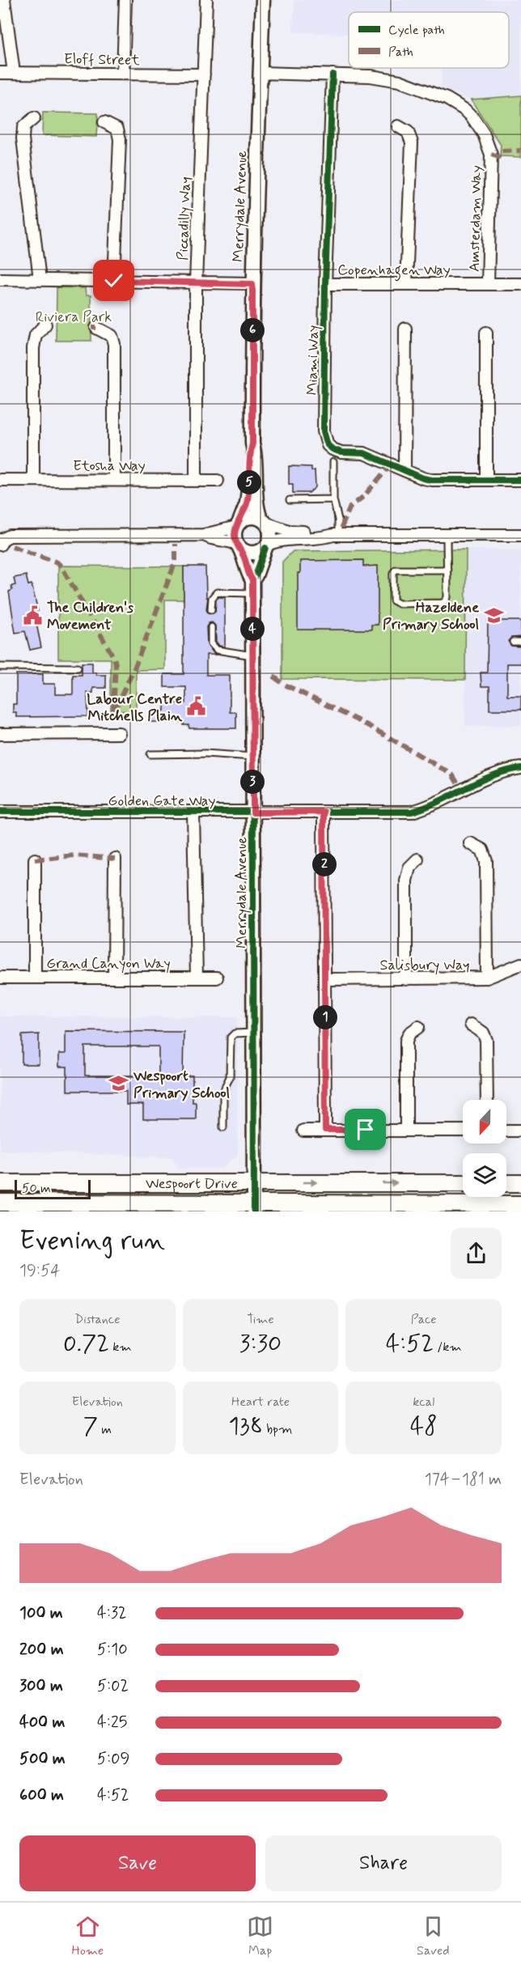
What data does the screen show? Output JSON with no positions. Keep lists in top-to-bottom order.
{
  "streets": {
    "main road": ["Wespoort Drive"],
    "street": [
      "Eloff Street",
      "Merrydale Avenue",
      "Piccadilly Way",
      "Amsterdam Way",
      "Copenhagen Way",
      "Miami Way",
      "Etosha Way",
      "Golden Gate Way",
      "Grand Canyon Way",
      "Salisbury Way"
    ]
  },
  "crossings": [
    ["Eloff Street", "Piccadilly Way"],
    ["Merrydale Avenue", "Amsterdam Way"],
    ["Merrydale Avenue", "Golden Gate Way"],
    ["Merrydale Avenue", "Wespoort Drive"],
    ["Piccadilly Way", "Etosha Way"],
    ["Amsterdam Way", "Copenhagen Way"],
    ["Amsterdam Way", "Miami Way"],
    ["Copenhagen Way", "Miami Way"]
  ],
  "parks": ["Riviera Park"],
  "places": {
    "public building": ["The Children's Movement", "Labour Centre Mitchells Plain"],
    "school or university": ["Hazeldene Primary School", "Wespoort Primary School"]
  },
  "legend": ["Cycle path", "Path"],
  "scale_bar": "50 m",
  "north": "bottom",
  "page": {
    "pins": [
      "6",
      "5",
      "4",
      "3",
      "2",
      "1"
    ],
    "scale": "50 m",
    "heading": ["Evening run", "19:54"],
    "stats": [
      ["Distance", "0.72 km"],
      ["Time", "3:30"],
      ["Pace", "4:52 /km"],
      ["Elevation", "7 m"],
      ["Heart rate", "138 bpm"],
      ["kcal", "48"]
    ],
    "chart": ["Elevation", "174–181 m"],
    "list": [
      {
        "name": "100 m",
        "note": "4:32"
      },
      {
        "name": "200 m",
        "note": "5:10"
      },
      {
        "name": "300 m",
        "note": "5:02"
      },
      {
        "name": "400 m",
        "note": "4:25"
      },
      {
        "name": "500 m",
        "note": "5:09"
      },
      {
        "name": "600 m",
        "note": "4:52"
      }
    ],
    "buttons": ["Save", "Share"],
    "tabs": ["Home", "Map", "Saved"]
  }
}
